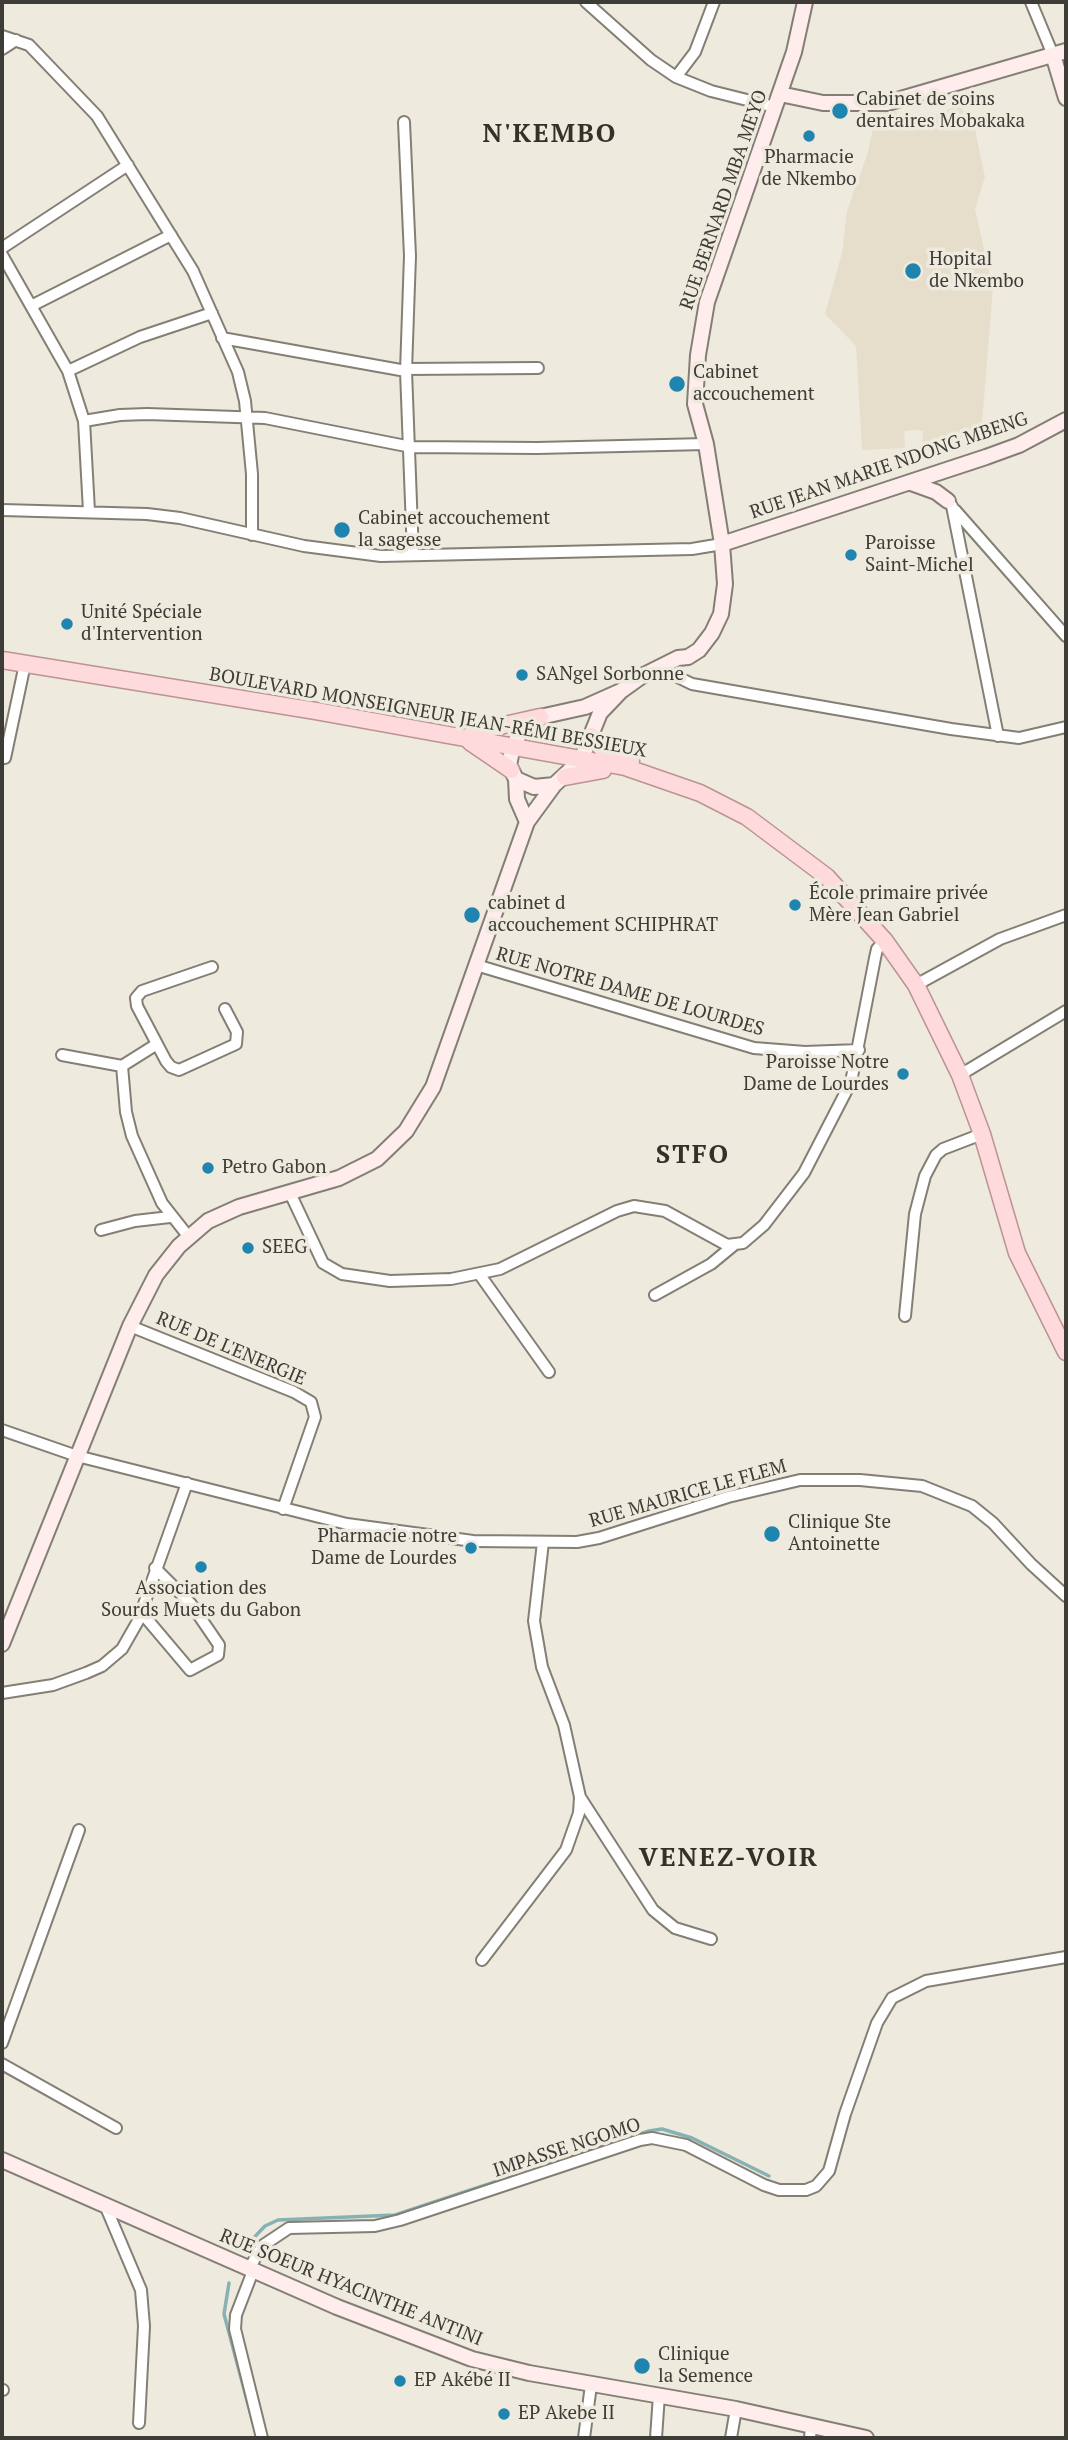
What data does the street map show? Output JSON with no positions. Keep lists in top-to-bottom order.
{
  "streets": {
    "main road": [
      "RUE BERNARD MBA MEYO",
      "RUE JEAN MARIE NDONG MBENG",
      "BOULEVARD MONSEIGNEUR JEAN-RÉMI BESSIEUX",
      "RUE SOEUR HYACINTHE ANTINI"
    ],
    "street": [
      "RUE NOTRE DAME DE LOURDES",
      "RUE DE L'ENERGIE",
      "RUE MAURICE LE FLEM",
      "IMPASSE NGOMO"
    ]
  },
  "crossings": [
    ["RUE BERNARD MBA MEYO", "RUE JEAN MARIE NDONG MBENG"],
    ["RUE DE L'ENERGIE", "RUE MAURICE LE FLEM"],
    ["IMPASSE NGOMO", "RUE SOEUR HYACINTHE ANTINI"]
  ],
  "districts": ["N'KEMBO", "STFO", "VENEZ-VOIR"],
  "places": [
    "Cabinet de soins dentaires Mobakaka",
    "Pharmacie de Nkembo",
    "Hopital de Nkembo",
    "Cabinet accouchement",
    "Cabinet accouchement la sagesse",
    "Paroisse Saint-Michel",
    "Unité Spéciale d'Intervention",
    "SANgel Sorbonne",
    "École primaire privée Mère Jean Gabriel",
    "cabinet d accouchement SCHIPHRAT",
    "Paroisse Notre Dame de Lourdes",
    "Petro Gabon",
    "SEEG",
    "Clinique Ste Antoinette",
    "Pharmacie notre Dame de Lourdes",
    "Association des Sourds Muets du Gabon",
    "Clinique la Semence",
    "EP Akébé II",
    "EP Akebe II"
  ]
}
